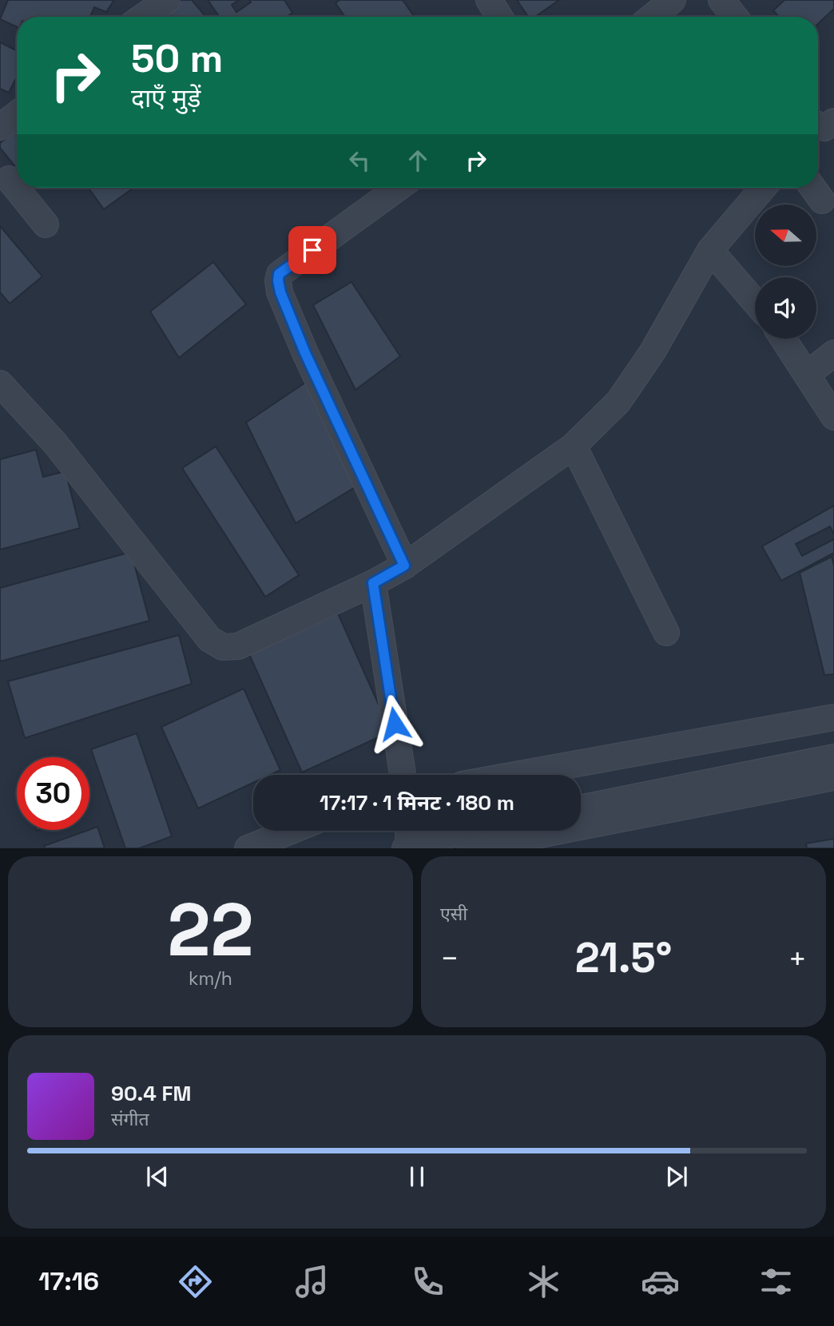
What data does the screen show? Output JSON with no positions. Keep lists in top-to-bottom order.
{
  "north": "left",
  "page": {
    "turn": ["50 m", "दाएँ मुड़ें"],
    "limit": "30",
    "trip": "17:17 · 1 मिनट · 180 m",
    "tile": [
      ["22", "km/h"],
      "एसी"
    ],
    "heat": ["−", "21.5°", "+"],
    "song": ["90.4 FM", "संगीत"],
    "tabs": "17:16"
  }
}
